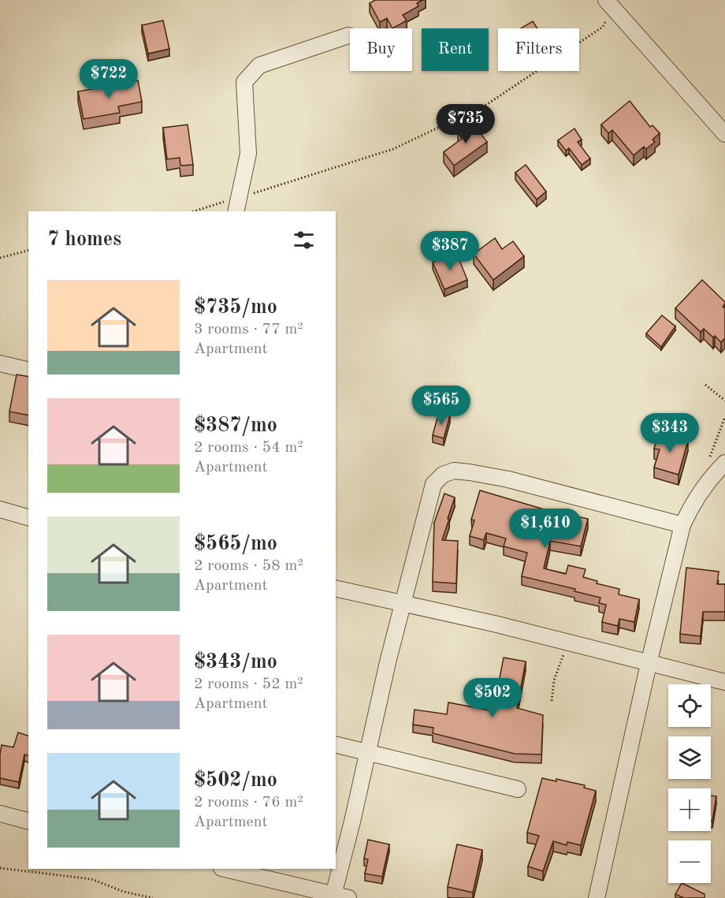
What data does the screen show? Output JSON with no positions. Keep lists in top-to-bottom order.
{
  "page": {
    "chip": ["Buy", "Rent", "Filters"],
    "price": [
      "$722",
      "$735",
      "$387",
      "$565",
      "$343",
      "$1,610",
      "$502"
    ],
    "heading": "7 homes",
    "list": [
      {
        "name": "$735/mo",
        "note": "3 rooms · 77 m² · Apartment"
      },
      {
        "name": "$387/mo",
        "note": "2 rooms · 54 m² · Apartment"
      },
      {
        "name": "$565/mo",
        "note": "2 rooms · 58 m² · Apartment"
      },
      {
        "name": "$343/mo",
        "note": "2 rooms · 52 m² · Apartment"
      },
      {
        "name": "$502/mo",
        "note": "2 rooms · 76 m² · Apartment"
      }
    ],
    "map_buttons": ["+", "−"]
  }
}
